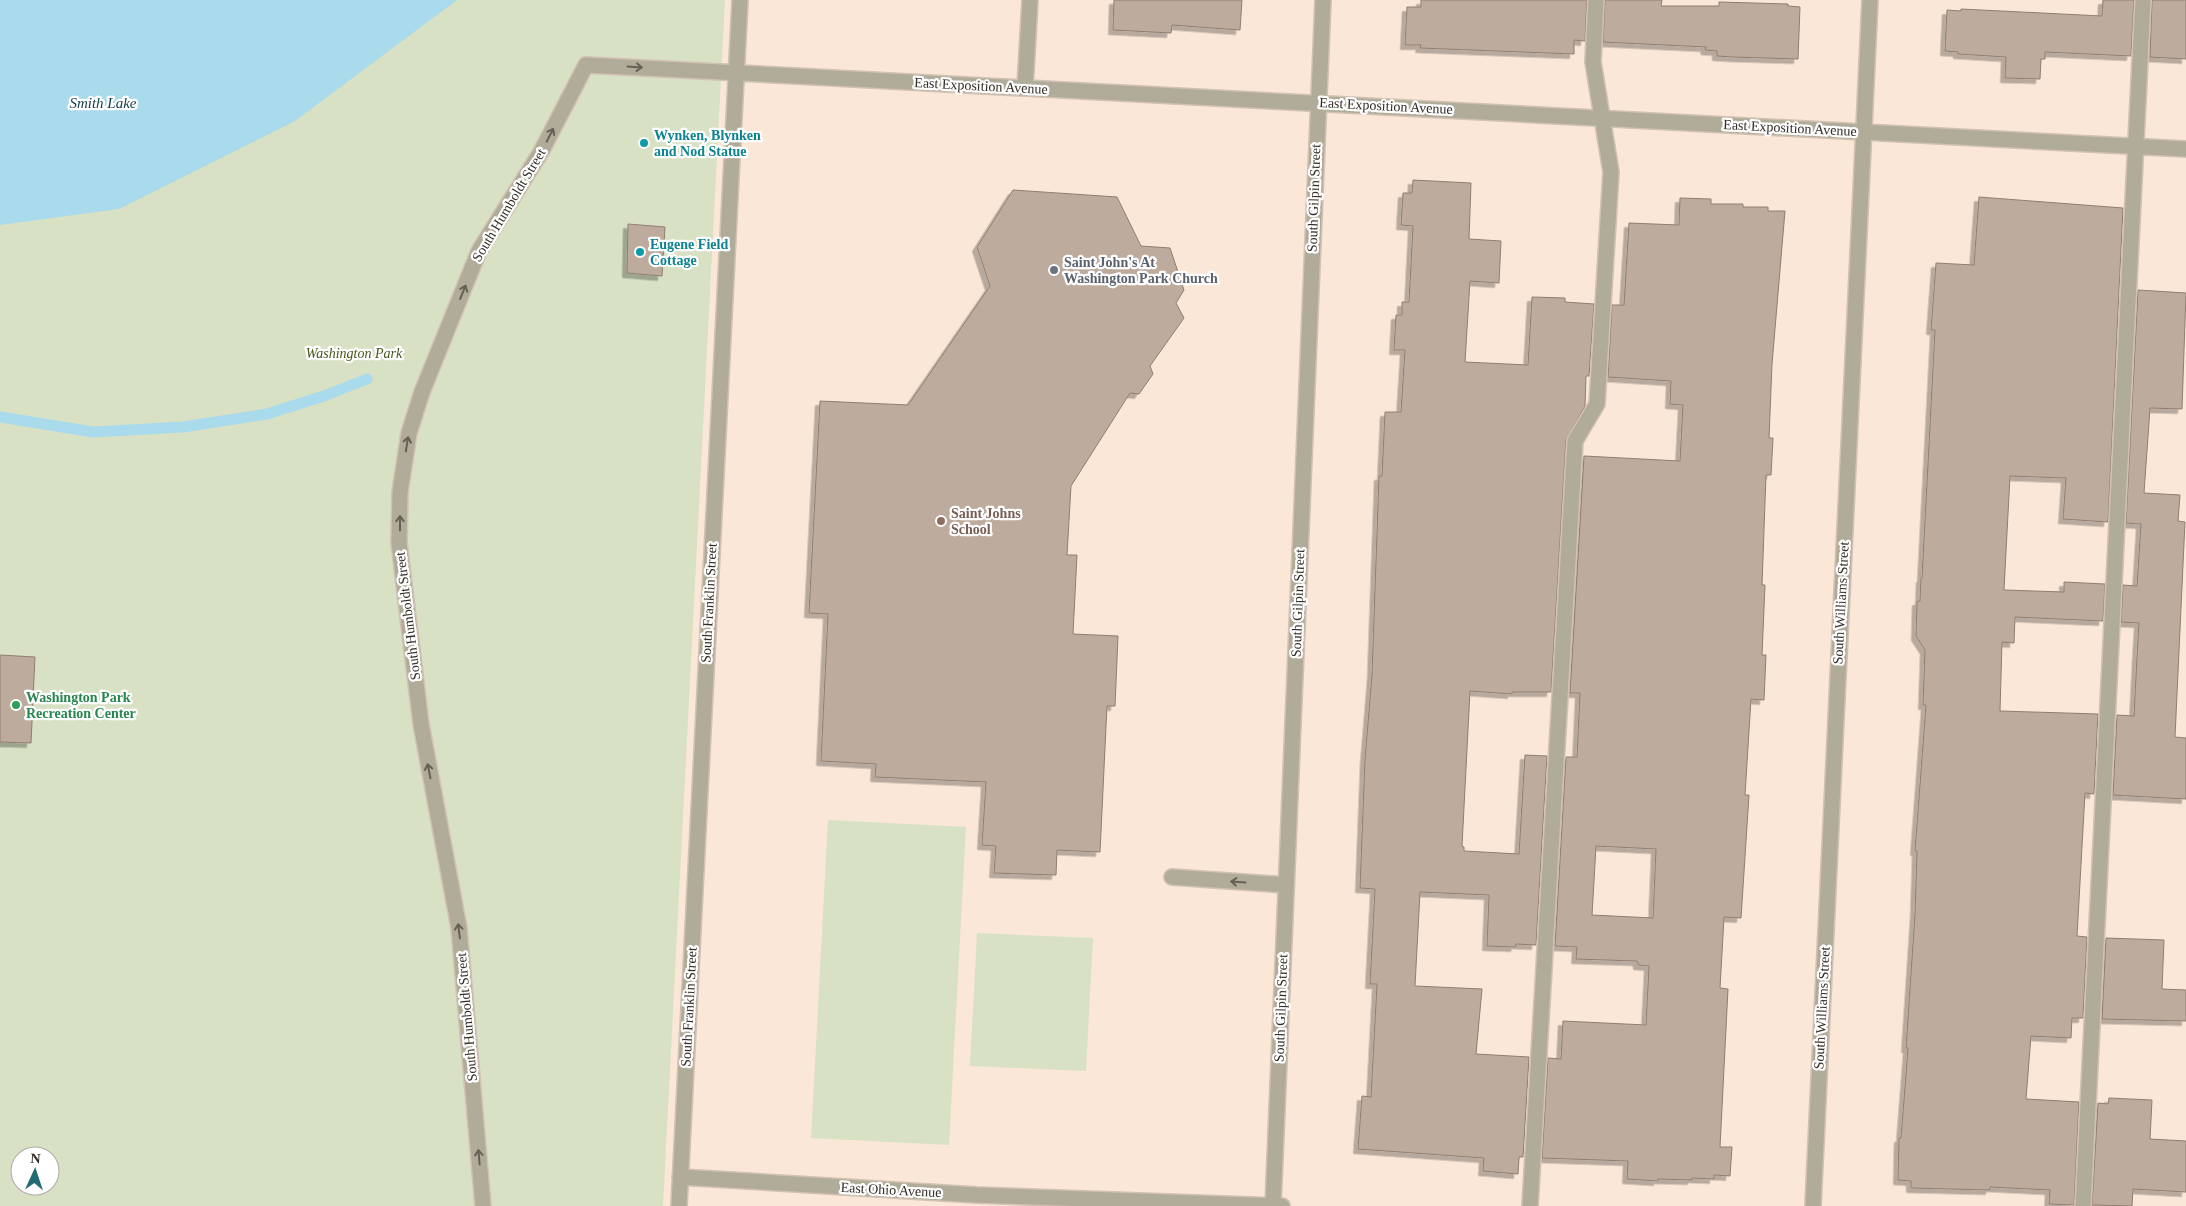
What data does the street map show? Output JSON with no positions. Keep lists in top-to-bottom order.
{
  "streets": {
    "street": [
      "East Exposition Avenue",
      "South Gilpin Street",
      "South Humboldt Street",
      "South Franklin Street",
      "South Williams Street",
      "East Ohio Avenue"
    ]
  },
  "crossings": [
    ["East Exposition Avenue", "South Gilpin Street"],
    ["East Exposition Avenue", "South Humboldt Street"],
    ["East Exposition Avenue", "South Franklin Street"],
    ["East Exposition Avenue", "South Williams Street"],
    ["South Gilpin Street", "East Ohio Avenue"],
    ["South Franklin Street", "East Ohio Avenue"]
  ],
  "one_way": ["South Humboldt Street"],
  "water": ["Smith Lake"],
  "parks": ["Washington Park"],
  "places": [
    "Wynken, Blynken and Nod Statue",
    "Eugene Field Cottage",
    "Saint John's At Washington Park Church",
    "Saint Johns School",
    "Washington Park Recreation Center"
  ],
  "north": "top"
}
